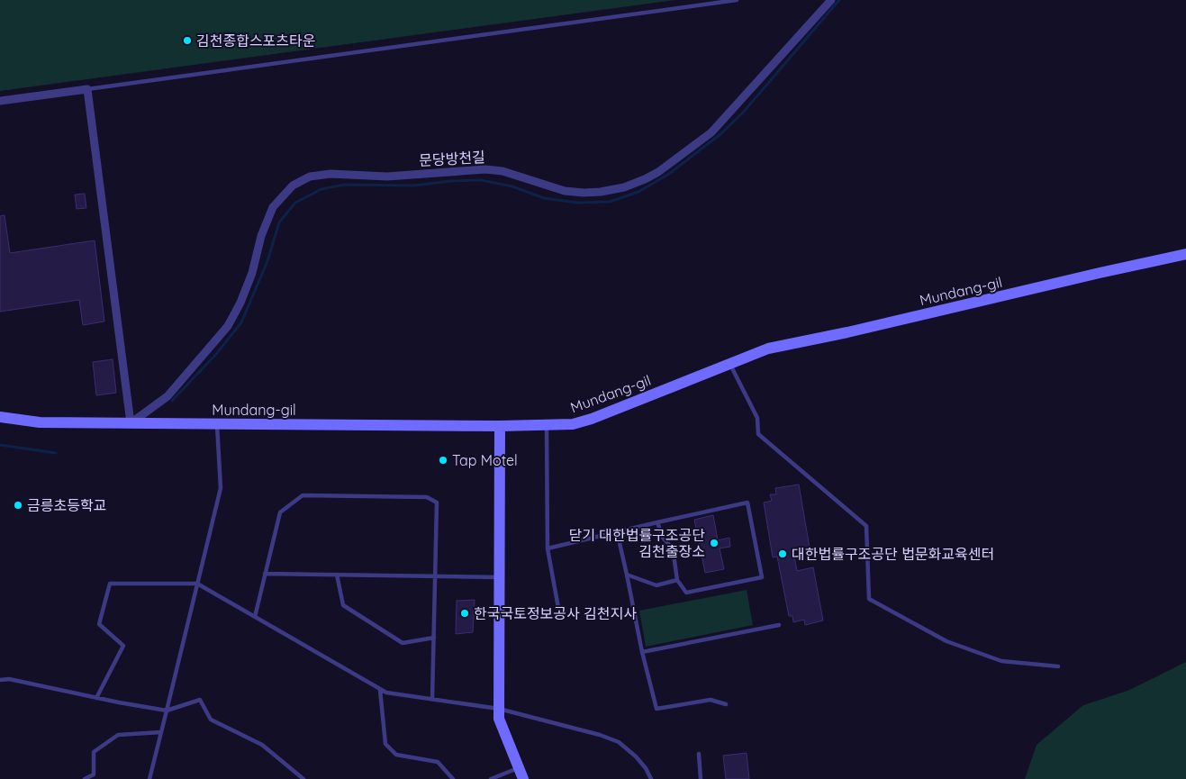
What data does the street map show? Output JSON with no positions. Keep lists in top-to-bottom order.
{
  "streets": {
    "street": ["문당방천길", "Mundang-gil"]
  },
  "crossings": [
    ["문당방천길", "Mundang-gil"]
  ],
  "places": [
    "김천종합스포츠타운",
    "Tap Motel",
    "금릉초등학교",
    "닫기 대한법률구조공단 김천출장소",
    "대한법률구조공단 법문화교육센터",
    "한국국토정보공사 김천지사"
  ]
}
